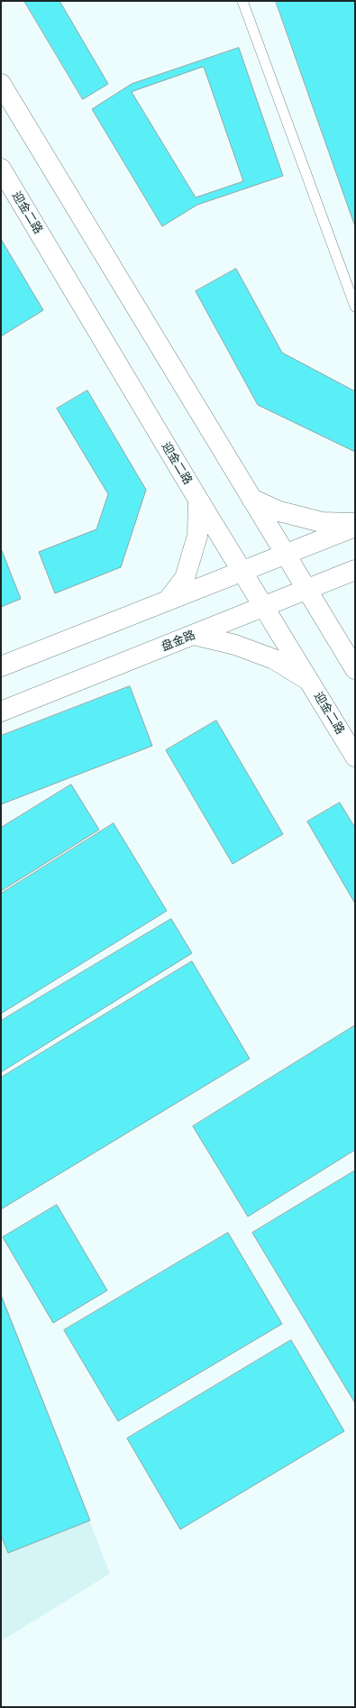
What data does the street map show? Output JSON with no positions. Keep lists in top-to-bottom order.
{
  "streets": {
    "street": ["迎金二路", "盘金路"]
  },
  "crossings": [
    ["迎金二路", "盘金路"]
  ]
}
